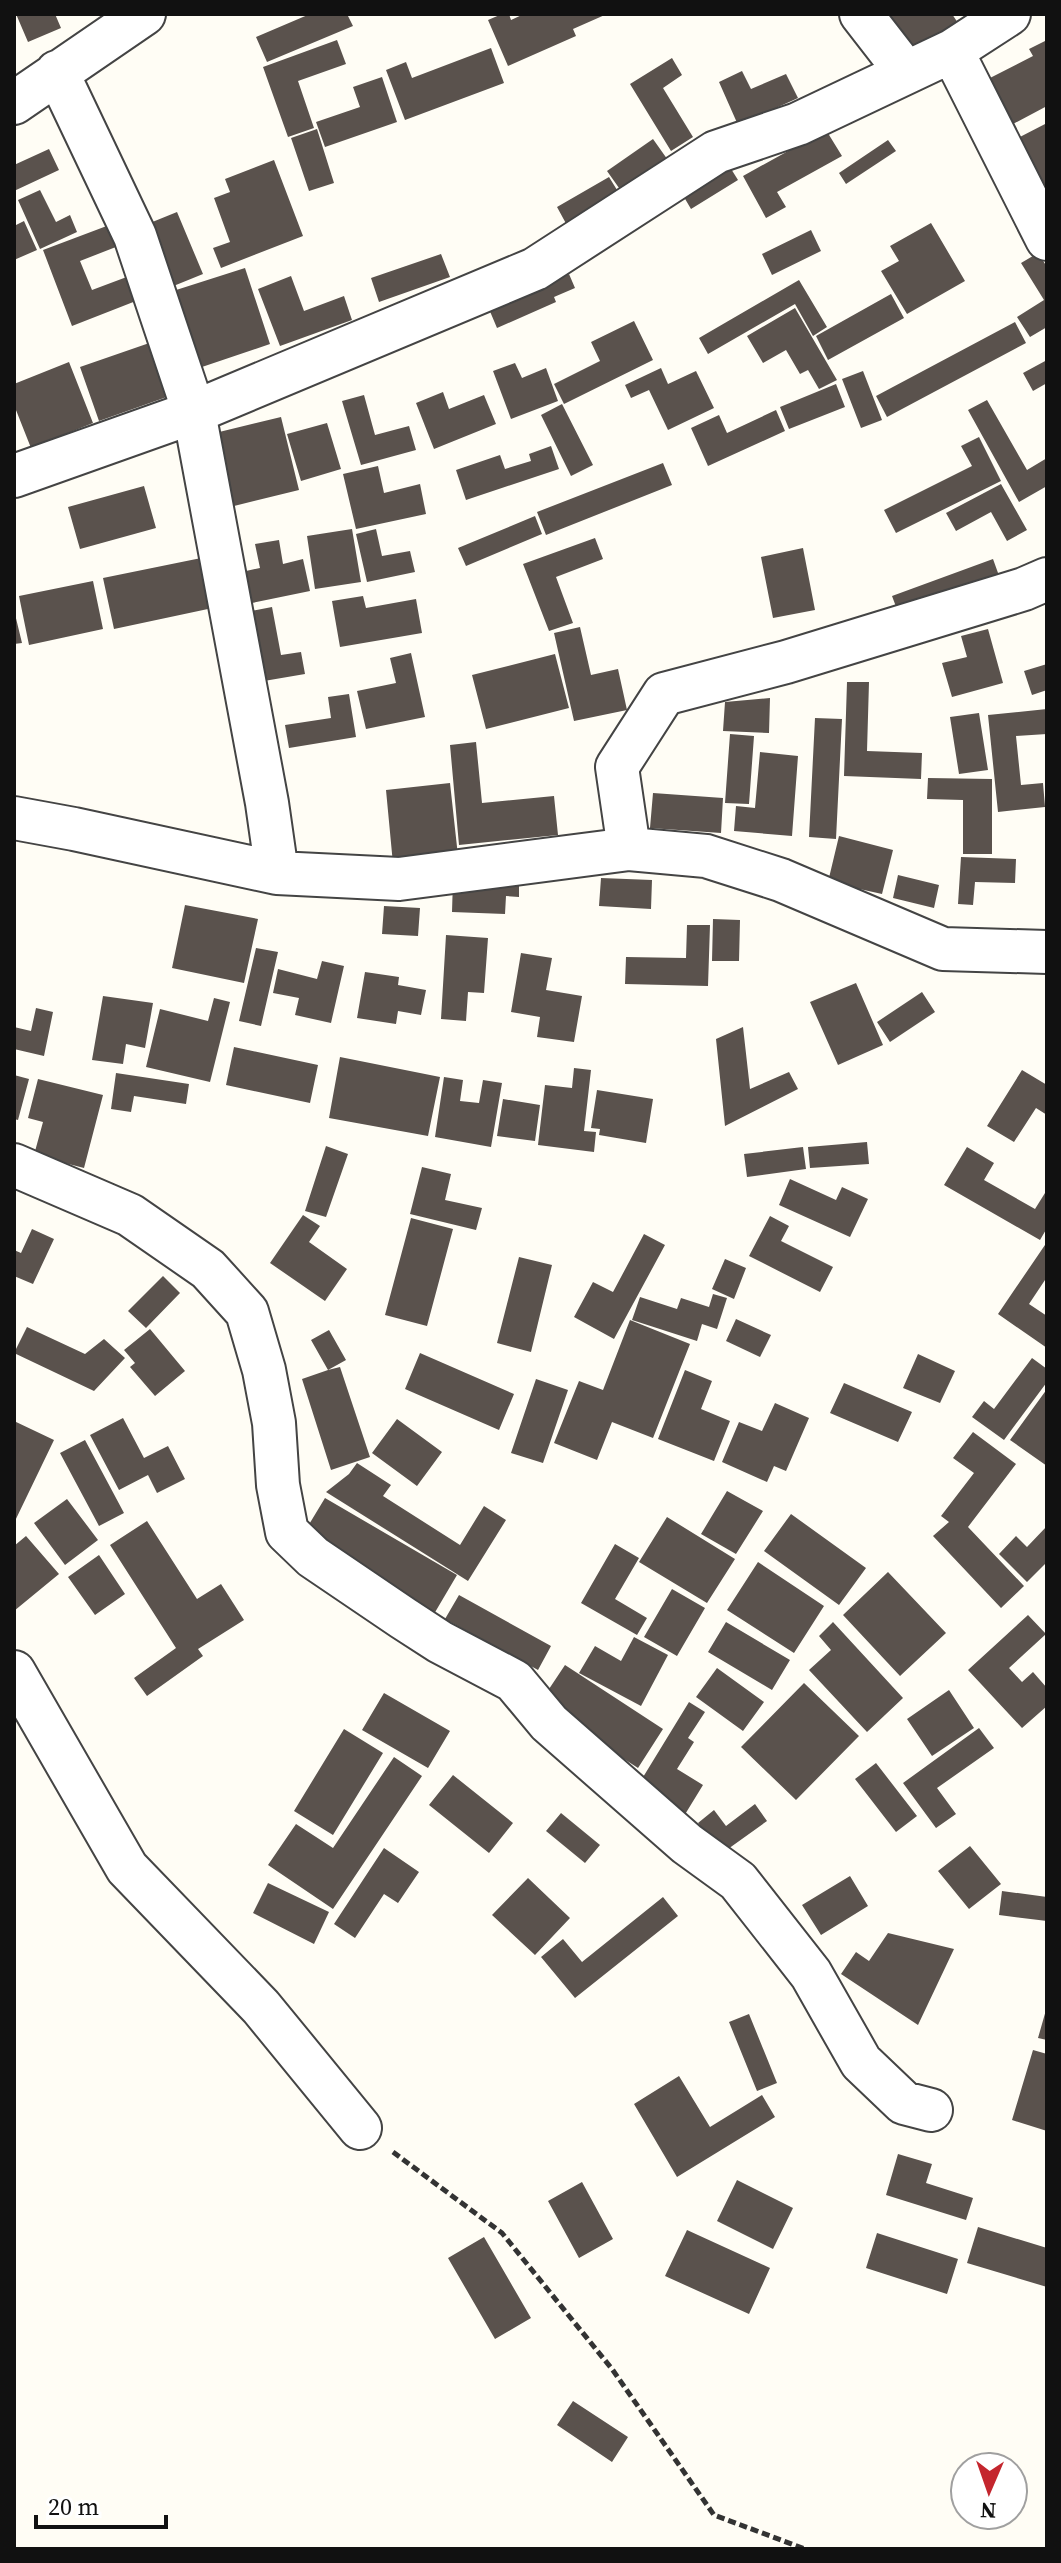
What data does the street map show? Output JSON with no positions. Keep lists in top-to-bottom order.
{
  "scale_bar": "20 m",
  "north": "bottom"
}
